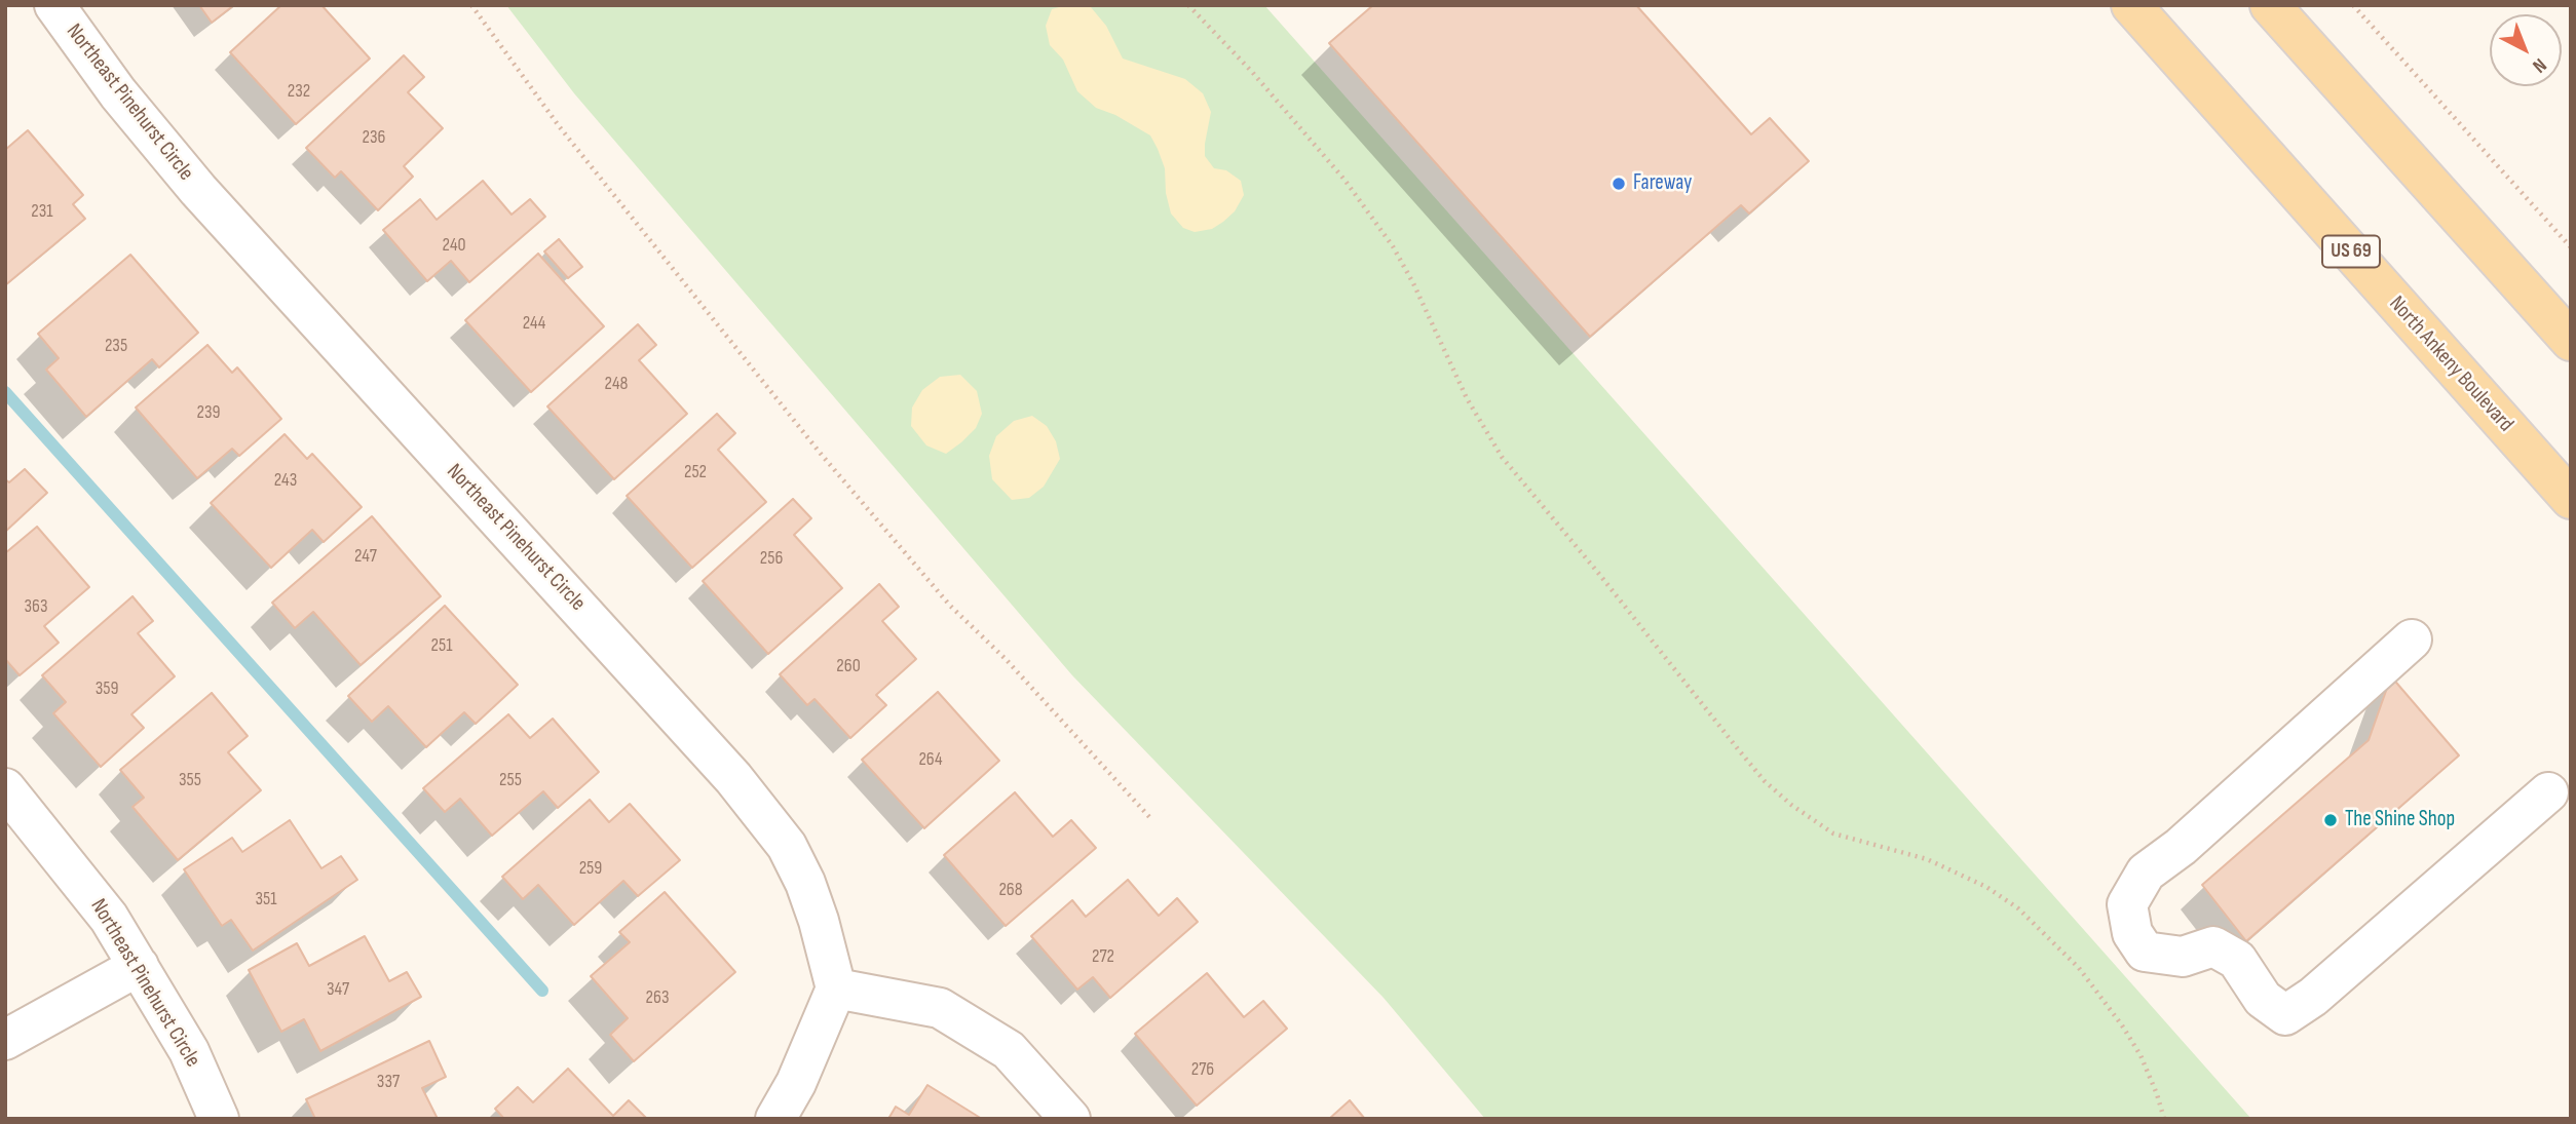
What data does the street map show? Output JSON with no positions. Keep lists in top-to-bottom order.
{
  "streets": {
    "main road": ["US 69", "North Ankeny Boulevard"],
    "street": ["Northeast Pinehurst Circle"]
  },
  "places": ["Fareway", "The Shine Shop"],
  "house_numbers": [
    "232",
    "236",
    "231",
    "240",
    "244",
    "235",
    "248",
    "239",
    "252",
    "243",
    "247",
    "256",
    "363",
    "251",
    "260",
    "359",
    "264",
    "355",
    "255",
    "259",
    "268",
    "351",
    "272",
    "347",
    "263",
    "276",
    "337"
  ],
  "north": "bottom right"
}
